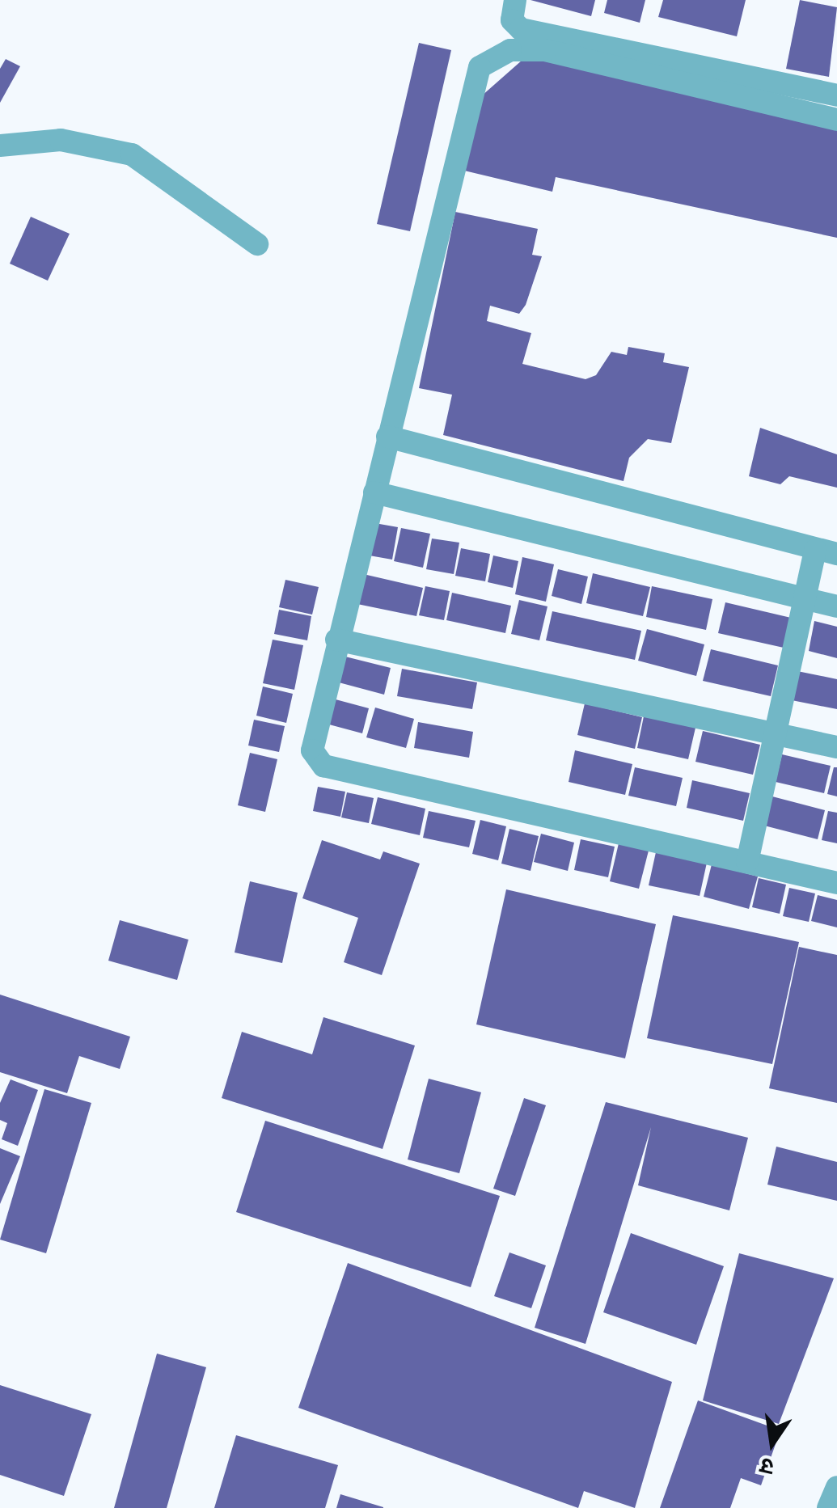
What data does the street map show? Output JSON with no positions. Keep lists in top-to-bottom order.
{
  "north": "bottom"
}
